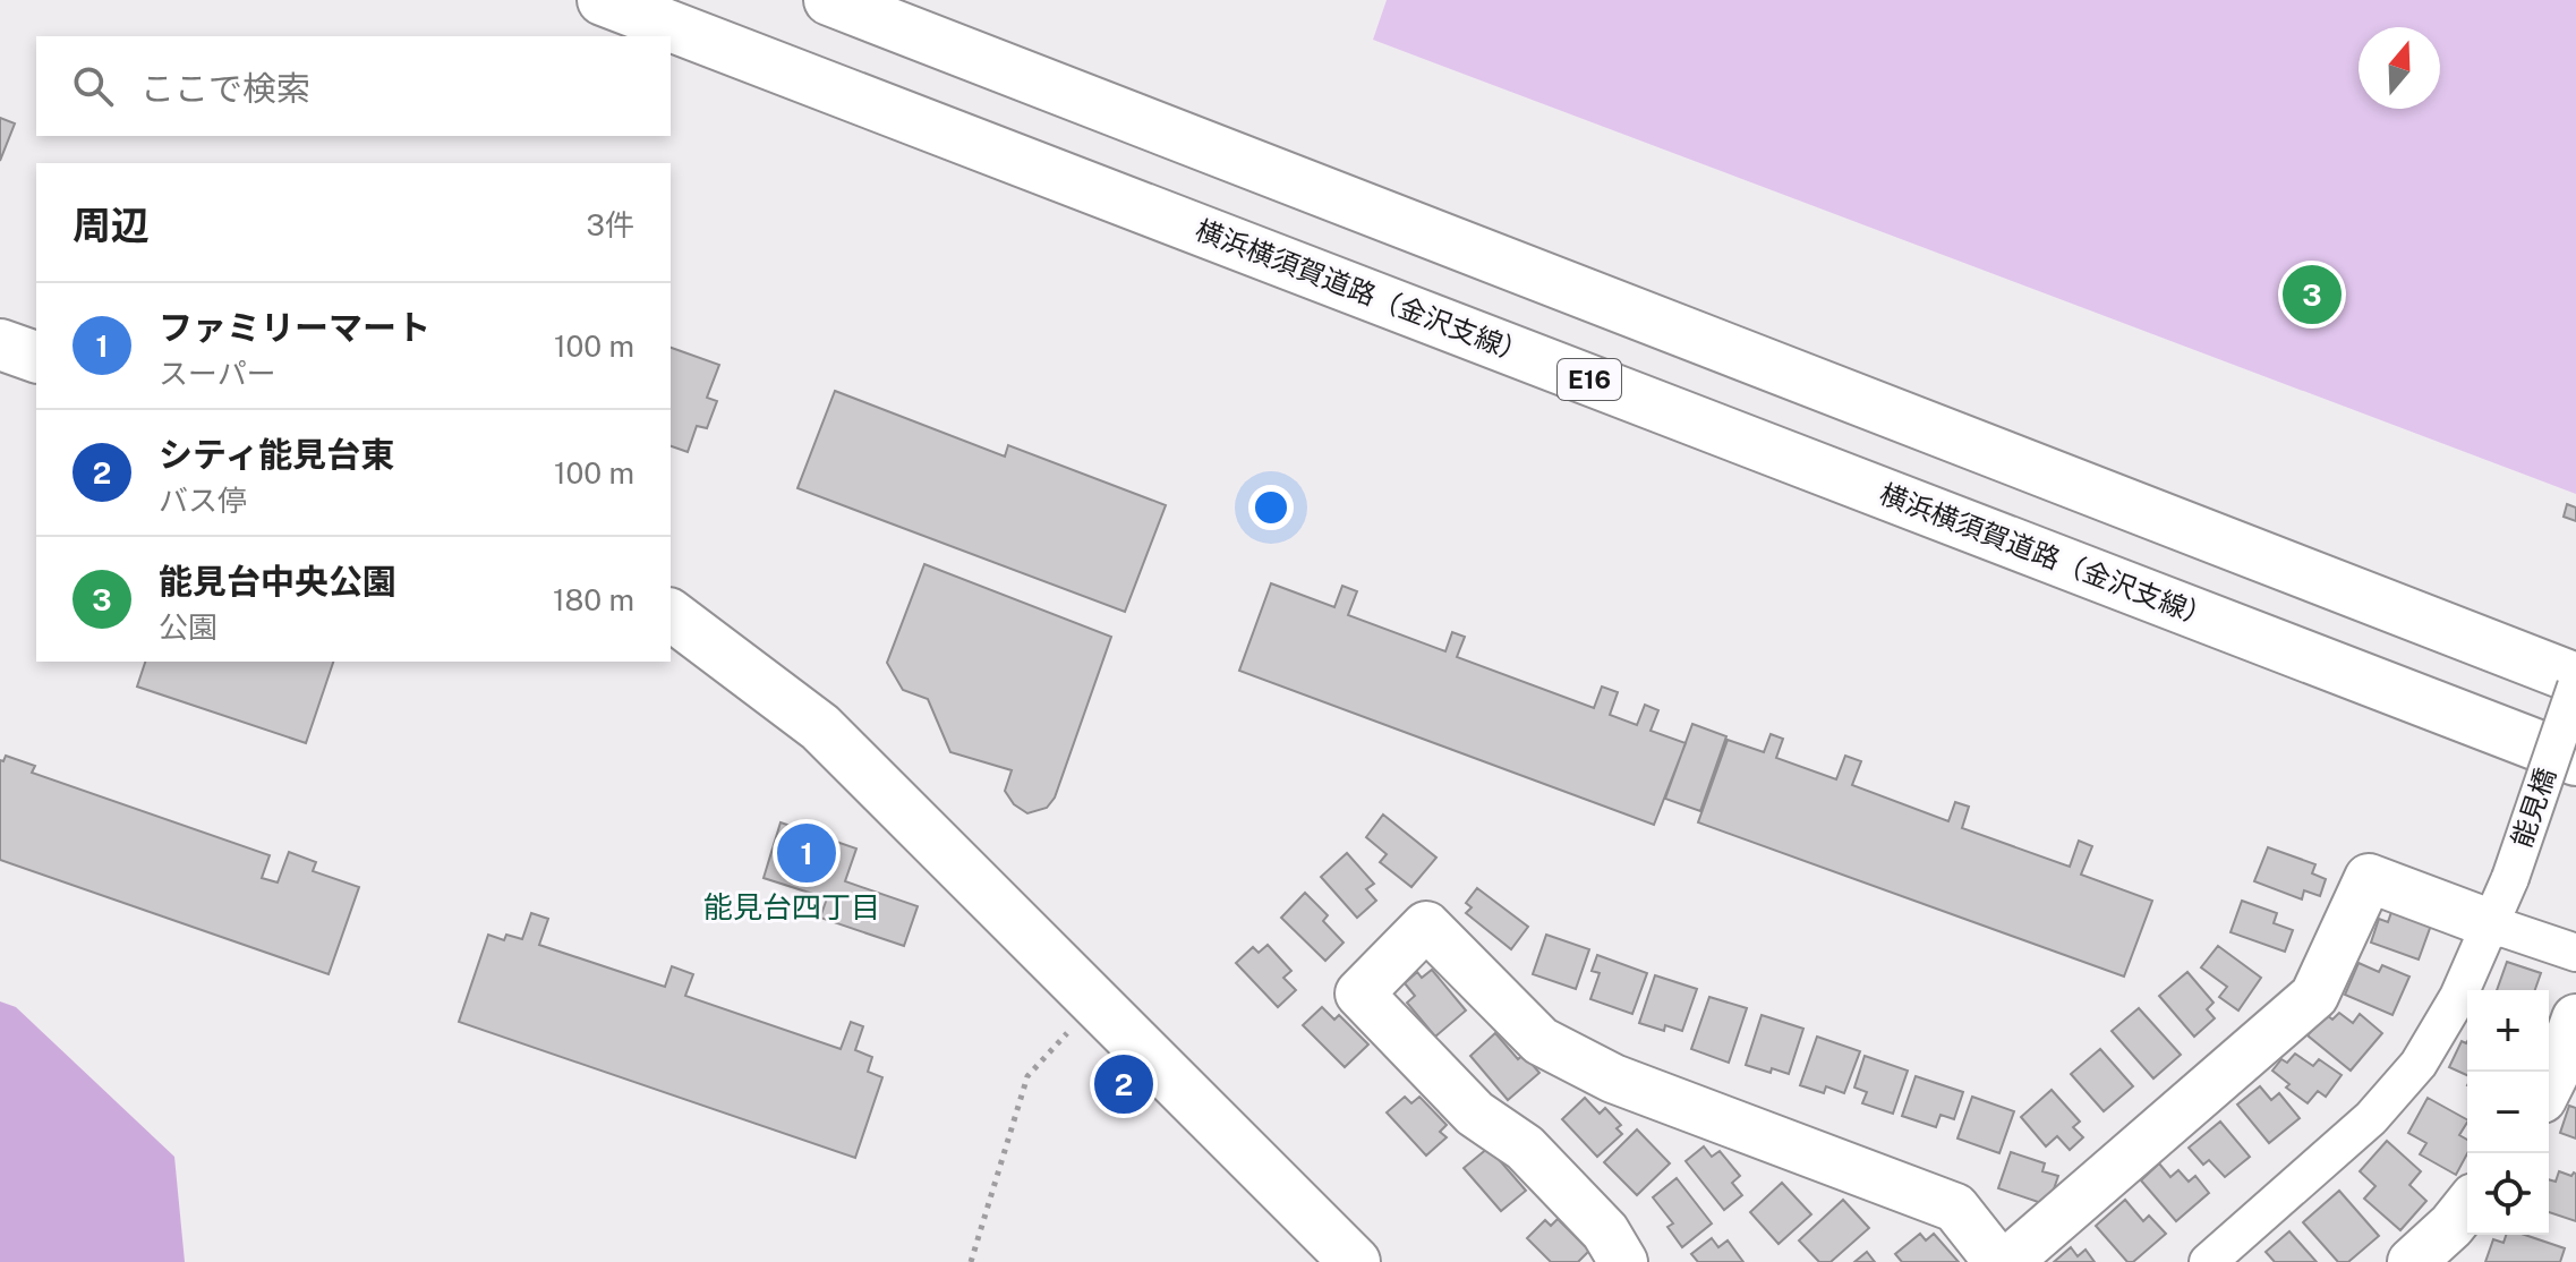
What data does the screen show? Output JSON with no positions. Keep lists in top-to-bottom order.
{
  "streets": {
    "main road": ["横浜横須賀道路（金沢支線）", "E16"],
    "street": ["能見橋"]
  },
  "districts": ["能見台四丁目"],
  "north": "top",
  "page": {
    "search": "ここで検索",
    "heading": ["周辺", "3件"],
    "pins": ["3", "1", "2"],
    "list": [
      {
        "mark": "1",
        "name": "ファミリーマート",
        "note": "スーパー",
        "value": "100 m"
      },
      {
        "mark": "2",
        "name": "シティ能見台東",
        "note": "バス停",
        "value": "100 m"
      },
      {
        "mark": "3",
        "name": "能見台中央公園",
        "note": "公園",
        "value": "180 m"
      }
    ],
    "map_buttons": ["+", "−"]
  }
}
